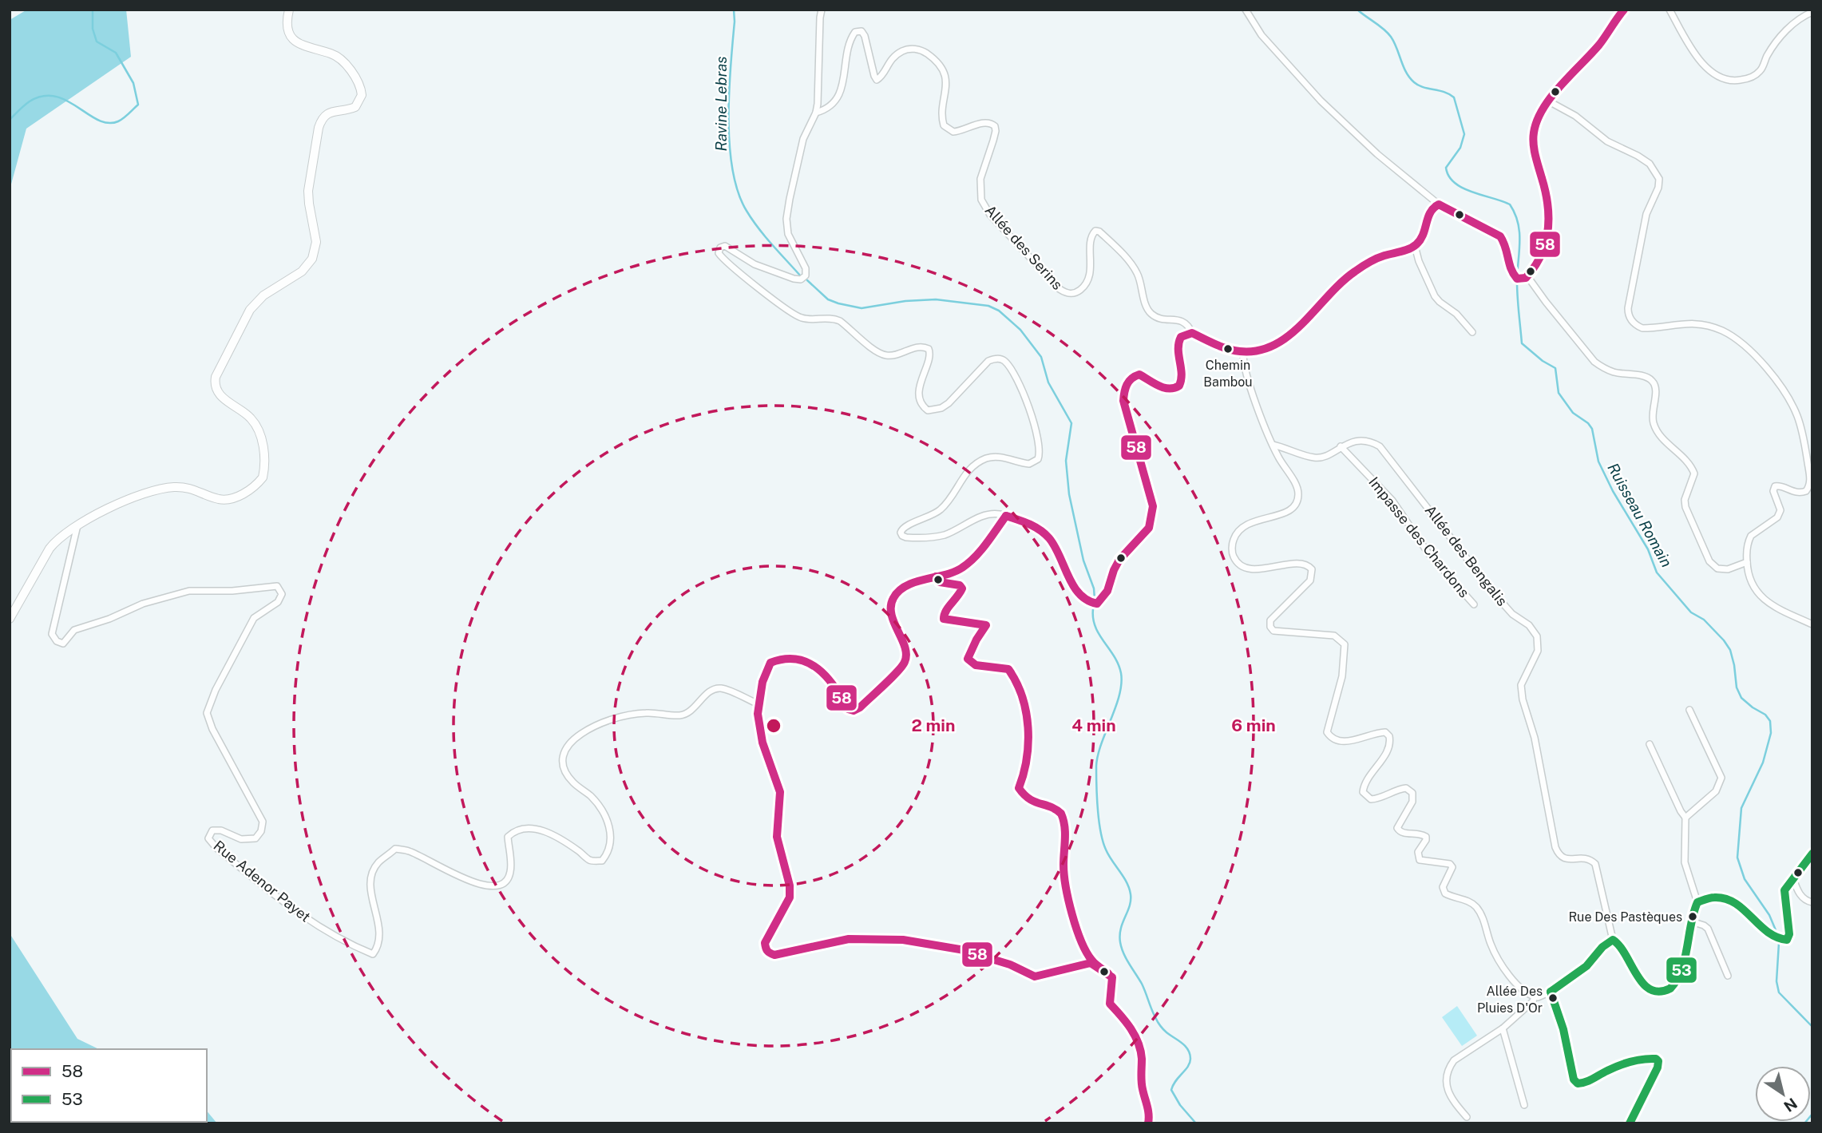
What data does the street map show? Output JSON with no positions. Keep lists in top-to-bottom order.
{
  "streets": {
    "street": [
      "Allée des Serins",
      "Impasse des Chardons",
      "Allée des Bengalis",
      "Rue Adenor Payet"
    ]
  },
  "crossings": [
    ["Impasse des Chardons", "Allée des Bengalis"]
  ],
  "water": ["Ravine Lebras", "Ruisseau Romain"],
  "places": ["Chemin Bambou", "Rue Des Pastèques", "Allée Des Pluies D'Or"],
  "lines": ["transit line 58", "transit line 53"],
  "legend": ["58", "53"],
  "north": "bottom right",
  "rings": ["2 min", "4 min", "6 min"]
}
